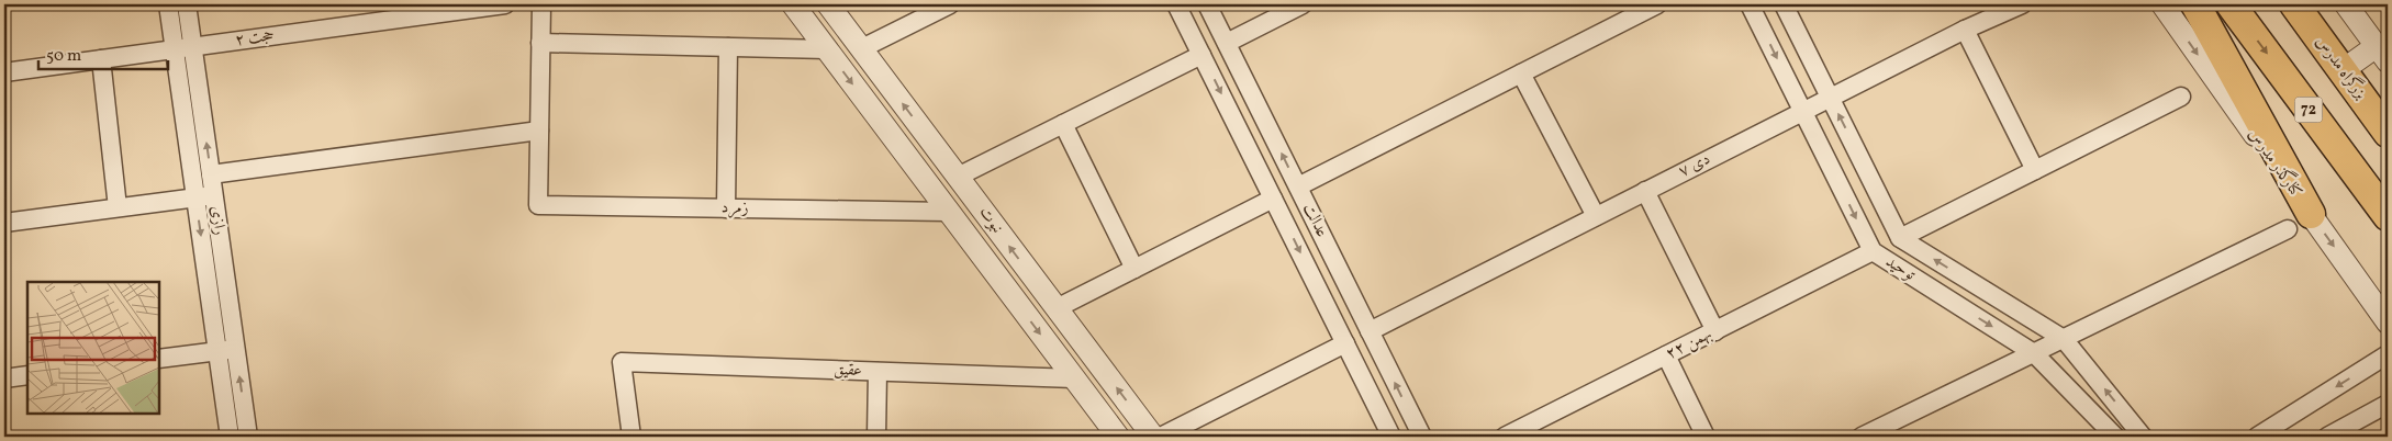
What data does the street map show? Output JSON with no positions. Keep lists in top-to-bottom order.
{
  "streets": {
    "highway": ["بزرگراه مدرس", "72"],
    "street": [
      "حجت ۲",
      "کنارگذر مدرس",
      "۷ دی",
      "زمرد",
      "رازی",
      "نبوت",
      "عدالت",
      "توحید",
      "۲۲ بهمن",
      "عقیق"
    ]
  },
  "crossings": [
    ["حجت ۲", "رازی"],
    ["۷ دی", "عدالت"],
    ["۷ دی", "توحید"],
    ["زمرد", "نبوت"],
    ["نبوت", "عقیق"],
    ["توحید", "۲۲ بهمن"]
  ],
  "scale_bar": "50 m"
}
